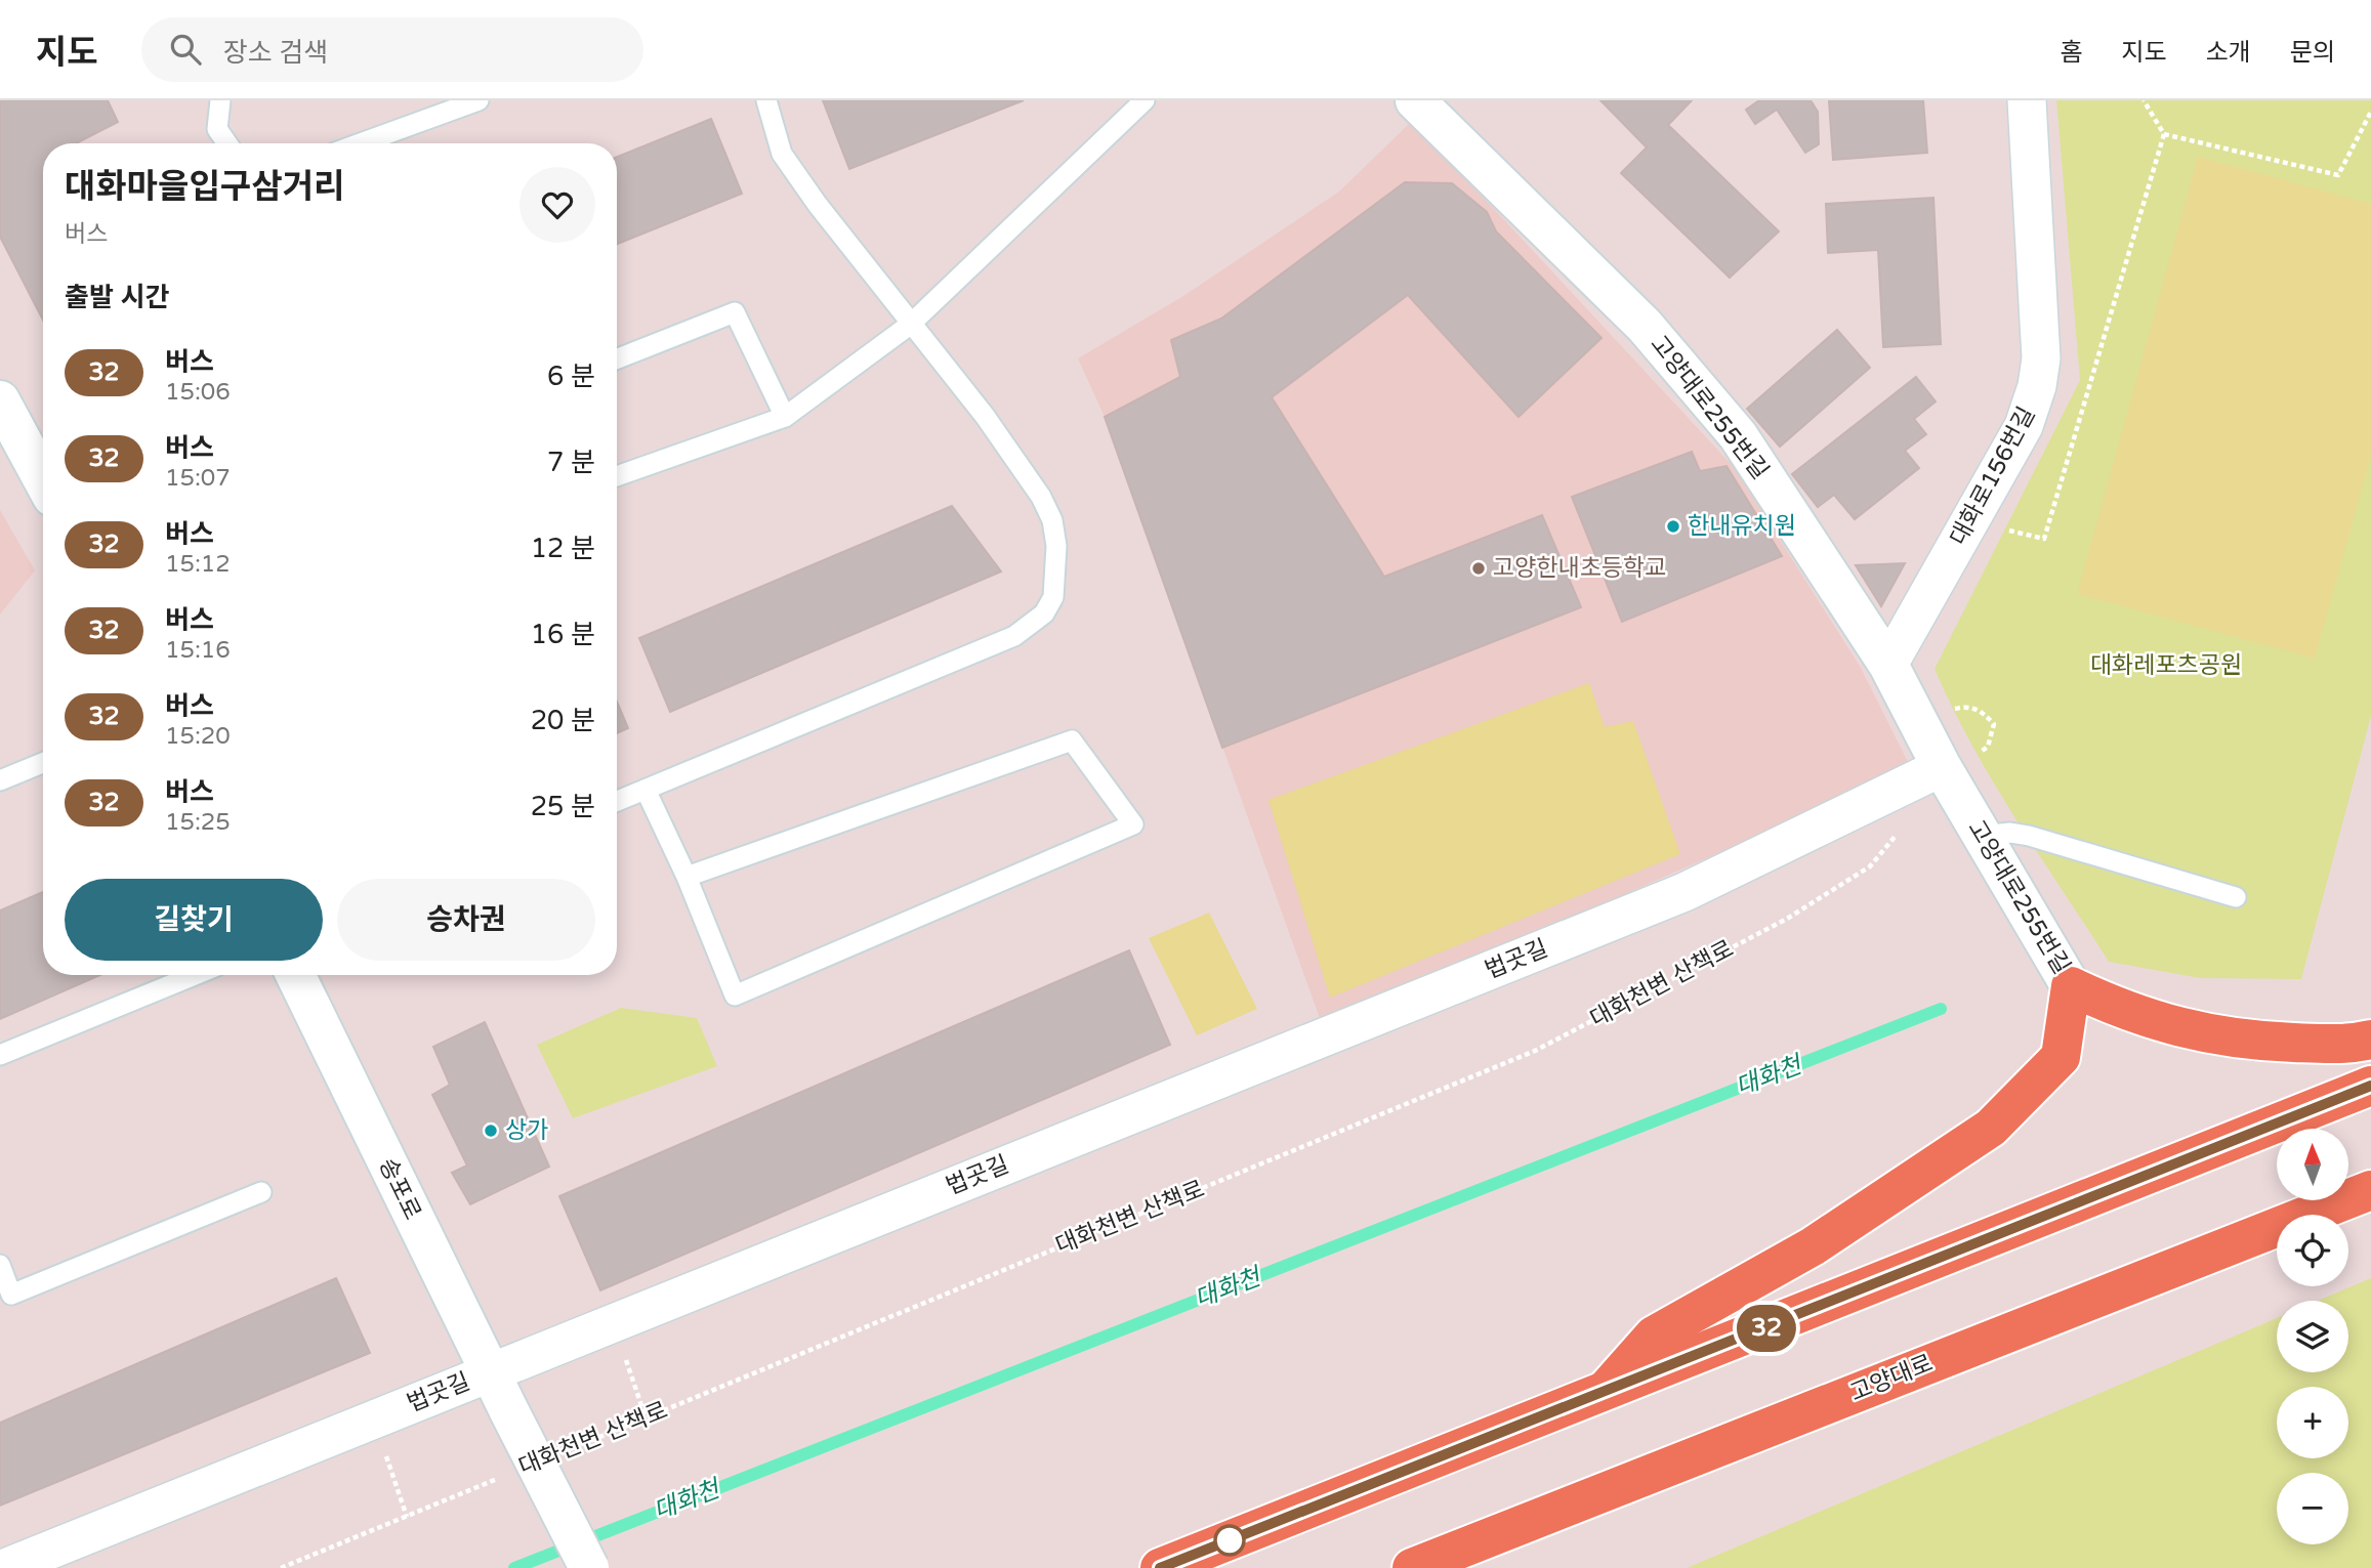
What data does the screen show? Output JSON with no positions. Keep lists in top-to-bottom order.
{
  "streets": {
    "main road": ["고양대로"],
    "street": [
      "고양대로255번길",
      "대화로156번길",
      "법곳길",
      "송포로"
    ],
    "path": ["대화천변 산책로"]
  },
  "crossings": [
    ["고양대로255번길", "대화로156번길"],
    ["고양대로255번길", "법곳길"],
    ["법곳길", "송포로"]
  ],
  "water": ["대화천"],
  "parks": ["대화레포츠공원"],
  "places": ["한내유치원", "고양한내초등학교", "상가"],
  "lines": ["bus line 32"],
  "north": "top",
  "page": {
    "header": "지도",
    "search": "장소 검색",
    "nav": [
      "홈",
      "지도",
      "소개",
      "문의"
    ],
    "on_map": "32",
    "heading": [
      ["대화마을입구삼거리", "버스"],
      "출발 시간"
    ],
    "list": [
      {
        "mark": "32",
        "name": "버스",
        "note": "15:06",
        "value": "6 분"
      },
      {
        "mark": "32",
        "name": "버스",
        "note": "15:07",
        "value": "7 분"
      },
      {
        "mark": "32",
        "name": "버스",
        "note": "15:12",
        "value": "12 분"
      },
      {
        "mark": "32",
        "name": "버스",
        "note": "15:16",
        "value": "16 분"
      },
      {
        "mark": "32",
        "name": "버스",
        "note": "15:20",
        "value": "20 분"
      },
      {
        "mark": "32",
        "name": "버스",
        "note": "15:25",
        "value": "25 분"
      }
    ],
    "buttons": ["길찾기", "승차권"],
    "map_buttons": ["+", "−"]
  }
}
